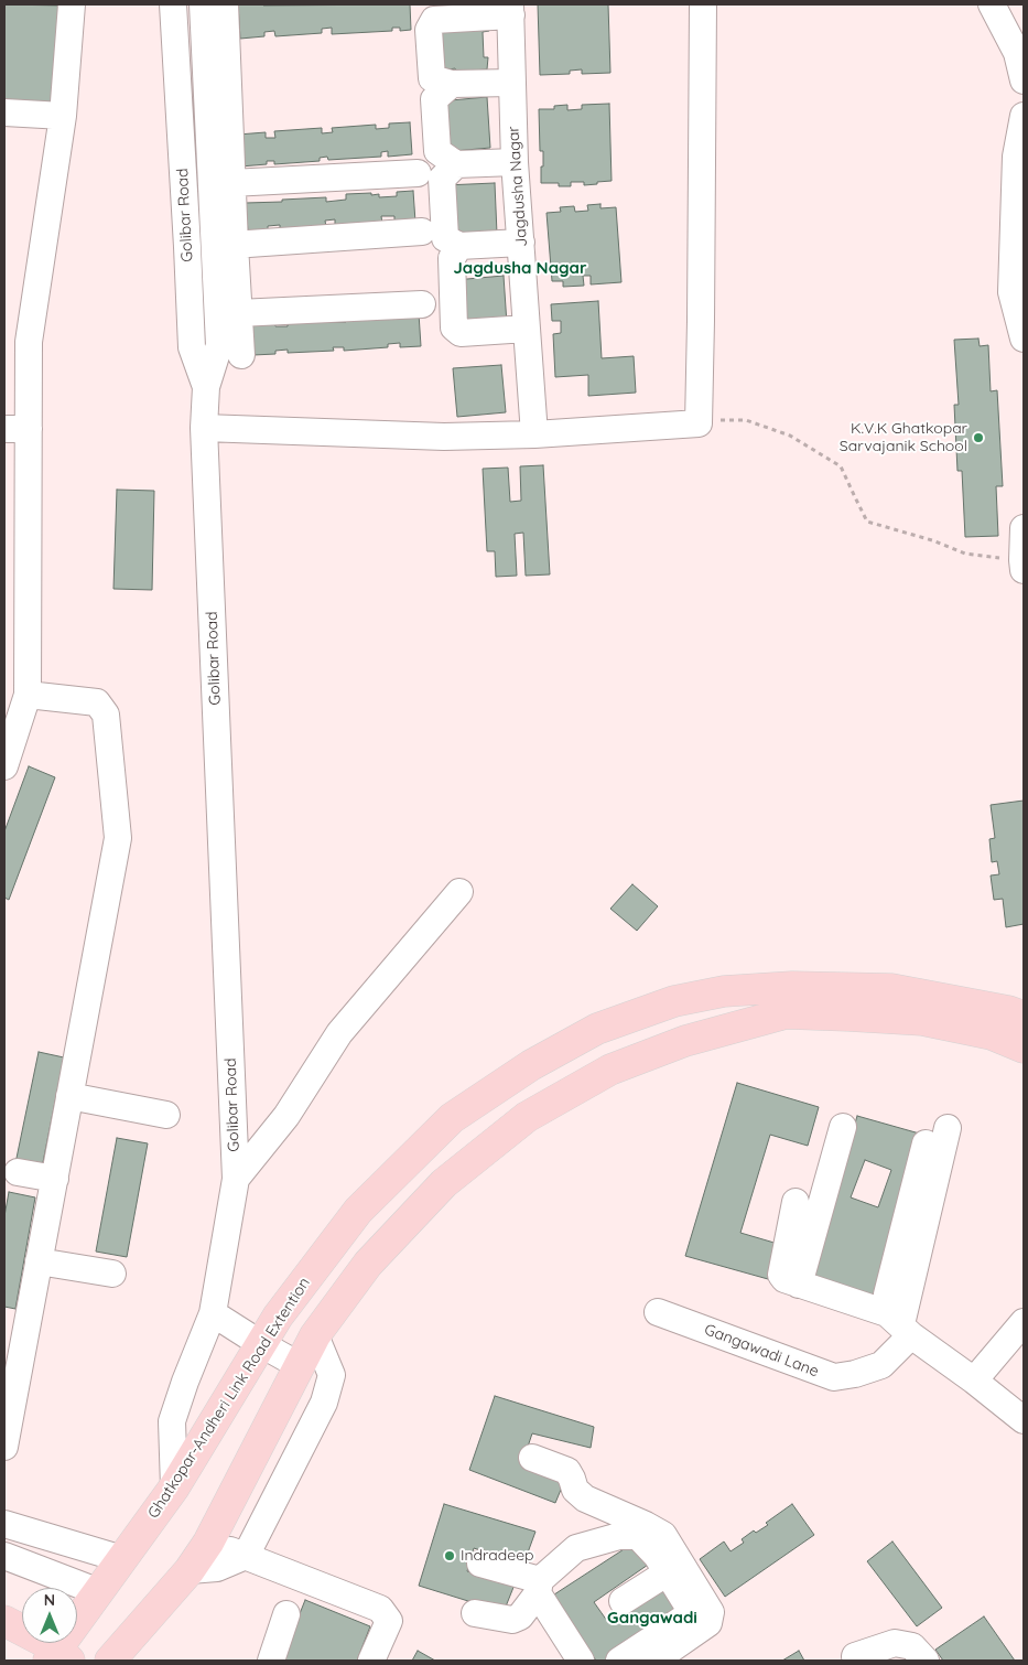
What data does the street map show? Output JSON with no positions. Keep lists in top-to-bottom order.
{
  "streets": {
    "main road": ["Ghatkopar-Andheri Link Road Extention"],
    "street": ["Jagdusha Nagar", "Golibar Road", "Gangawadi Lane"]
  },
  "crossings": [
    ["Golibar Road", "Ghatkopar-Andheri Link Road Extention"]
  ],
  "districts": ["Jagdusha Nagar", "Gangawadi"],
  "places": ["K.V.K Ghatkopar Sarvajanik School", "Indradeep"],
  "north": "top"
}
